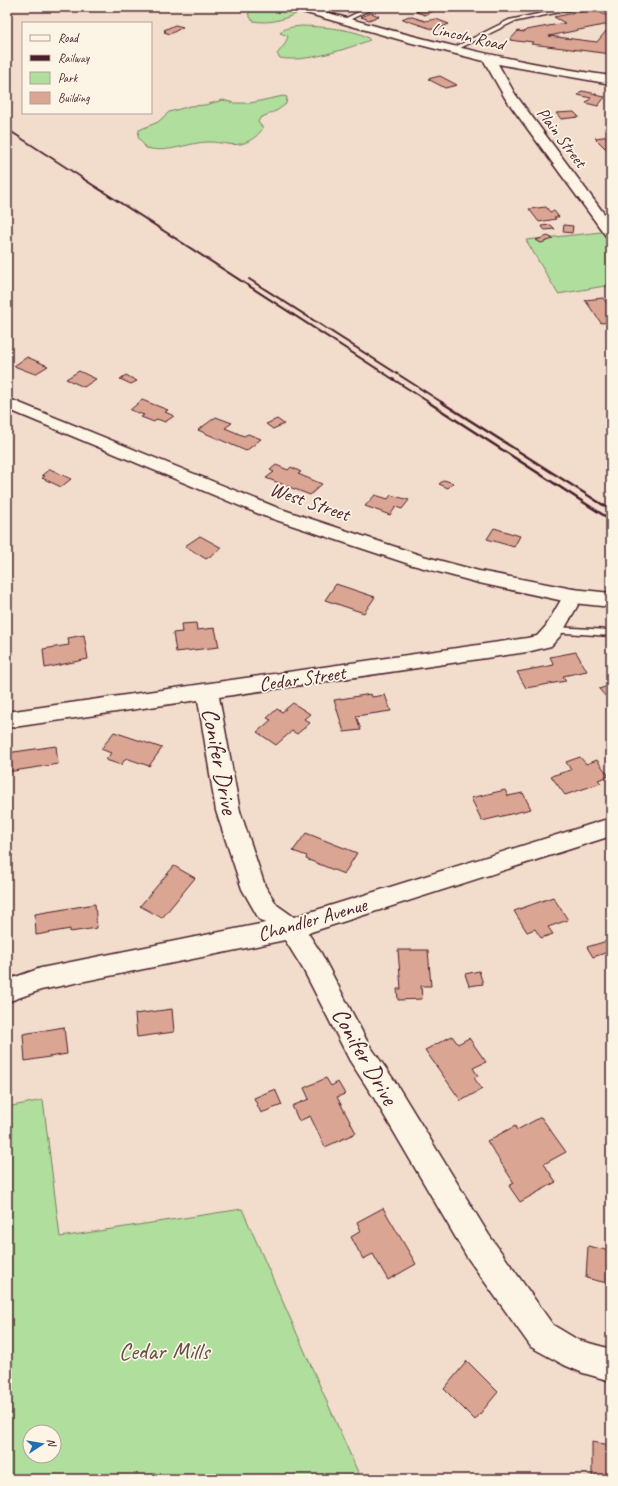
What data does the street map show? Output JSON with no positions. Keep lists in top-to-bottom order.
{
  "streets": {
    "street": [
      "Lincoln Road",
      "Plain Street",
      "West Street",
      "Cedar Street",
      "Conifer Drive",
      "Chandler Avenue"
    ]
  },
  "crossings": [
    ["Lincoln Road", "Plain Street"],
    ["West Street", "Cedar Street"],
    ["Cedar Street", "Conifer Drive"],
    ["Conifer Drive", "Chandler Avenue"]
  ],
  "parks": ["Cedar Mills"],
  "legend": [
    "Road",
    "Railway",
    "Park",
    "Building"
  ],
  "north": "right"
}
